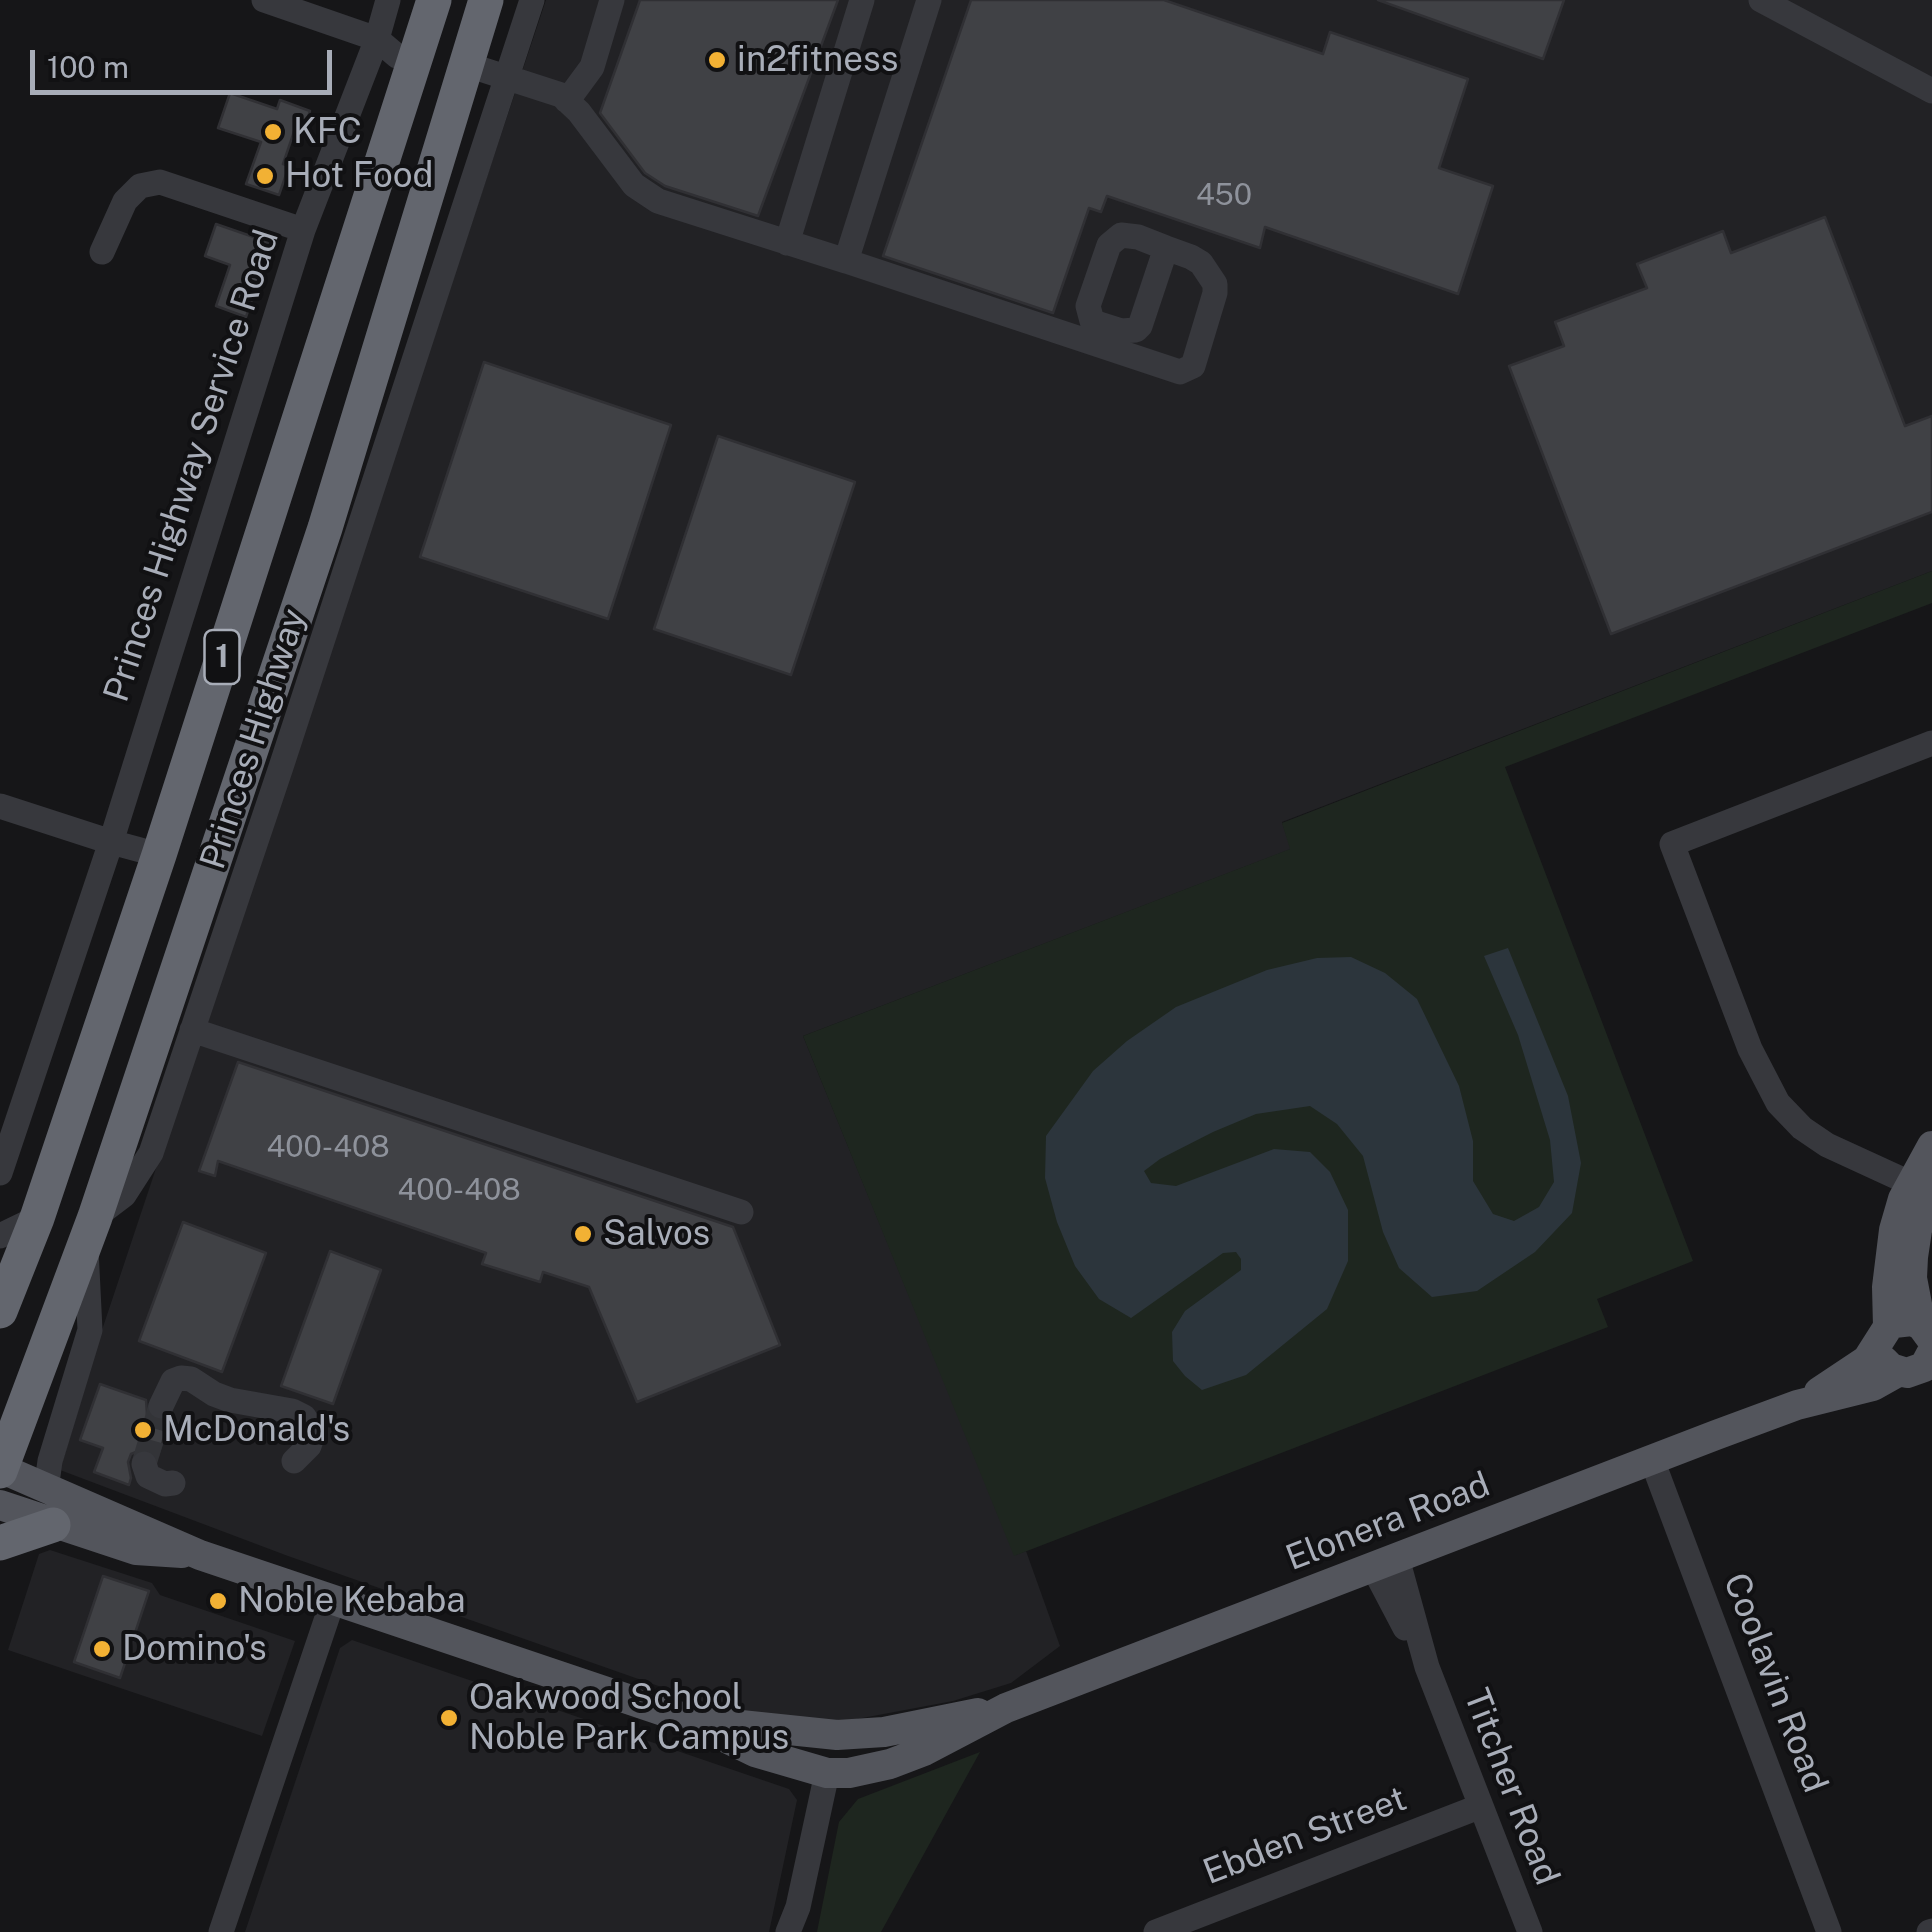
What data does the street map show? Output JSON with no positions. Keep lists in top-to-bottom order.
{
  "streets": {
    "highway": ["1", "Princes Highway"],
    "main road": ["Elonera Road"],
    "street": [
      "Princes Highway Service Road",
      "Coolavin Road",
      "Titcher Road",
      "Ebden Street"
    ]
  },
  "crossings": [
    ["Princes Highway", "Elonera Road"],
    ["Elonera Road", "Coolavin Road"],
    ["Elonera Road", "Titcher Road"],
    ["Titcher Road", "Ebden Street"]
  ],
  "places": [
    "in2fitness",
    "KFC",
    "Hot Food",
    "Salvos",
    "McDonald's",
    "Noble Kebaba",
    "Domino's",
    "Oakwood School Noble Park Campus"
  ],
  "house_numbers": ["450", "400-408", "400-408"],
  "scale_bar": "100 m"
}
